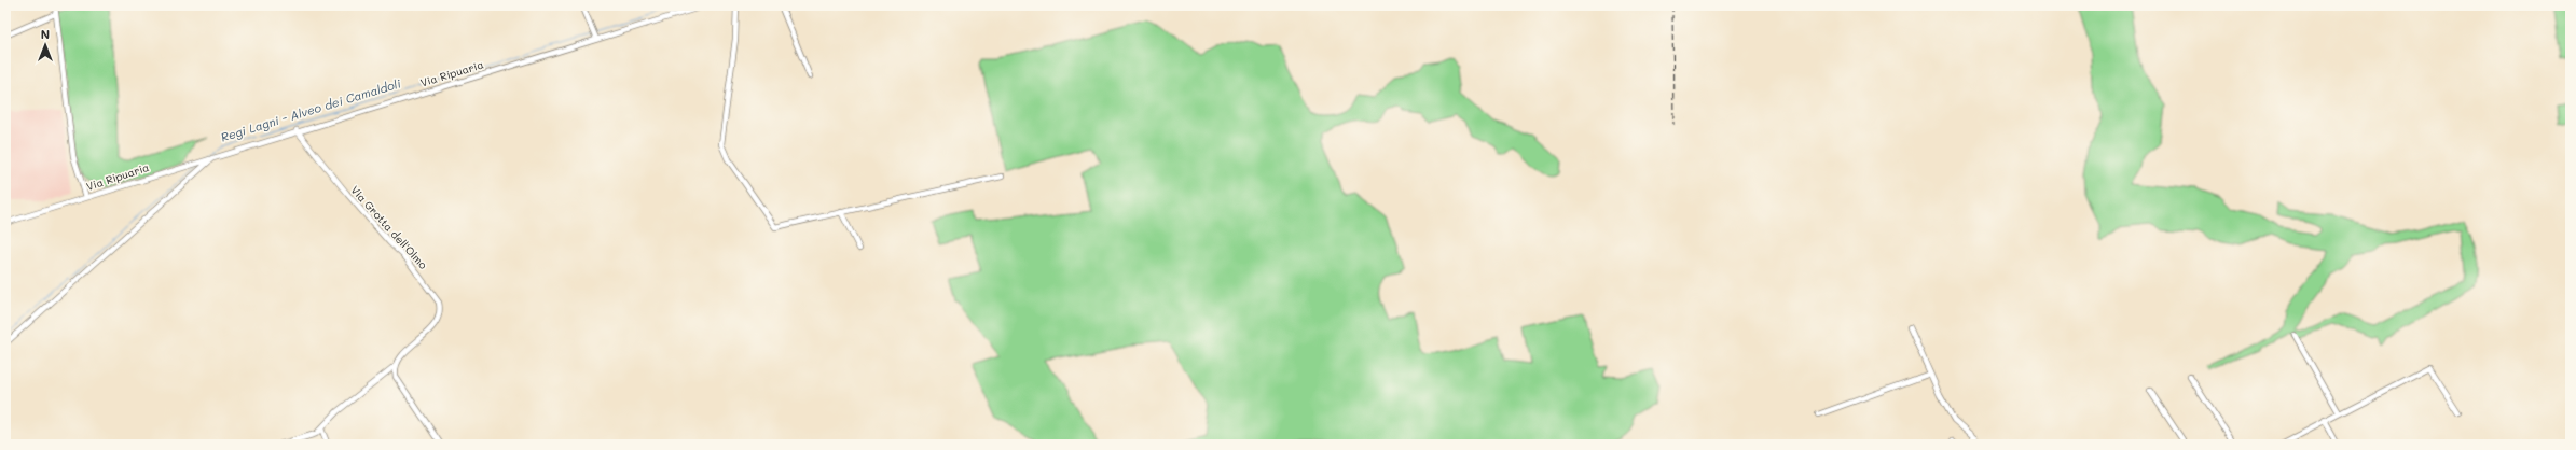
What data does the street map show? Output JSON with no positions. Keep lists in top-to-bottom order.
{
  "streets": {
    "street": ["Via Ripuaria", "Via Grotta dell'Olmo"]
  },
  "crossings": [
    ["Via Ripuaria", "Via Grotta dell'Olmo"]
  ],
  "water": ["Regi Lagni - Alveo dei Camaldoli"],
  "north": "top"
}
